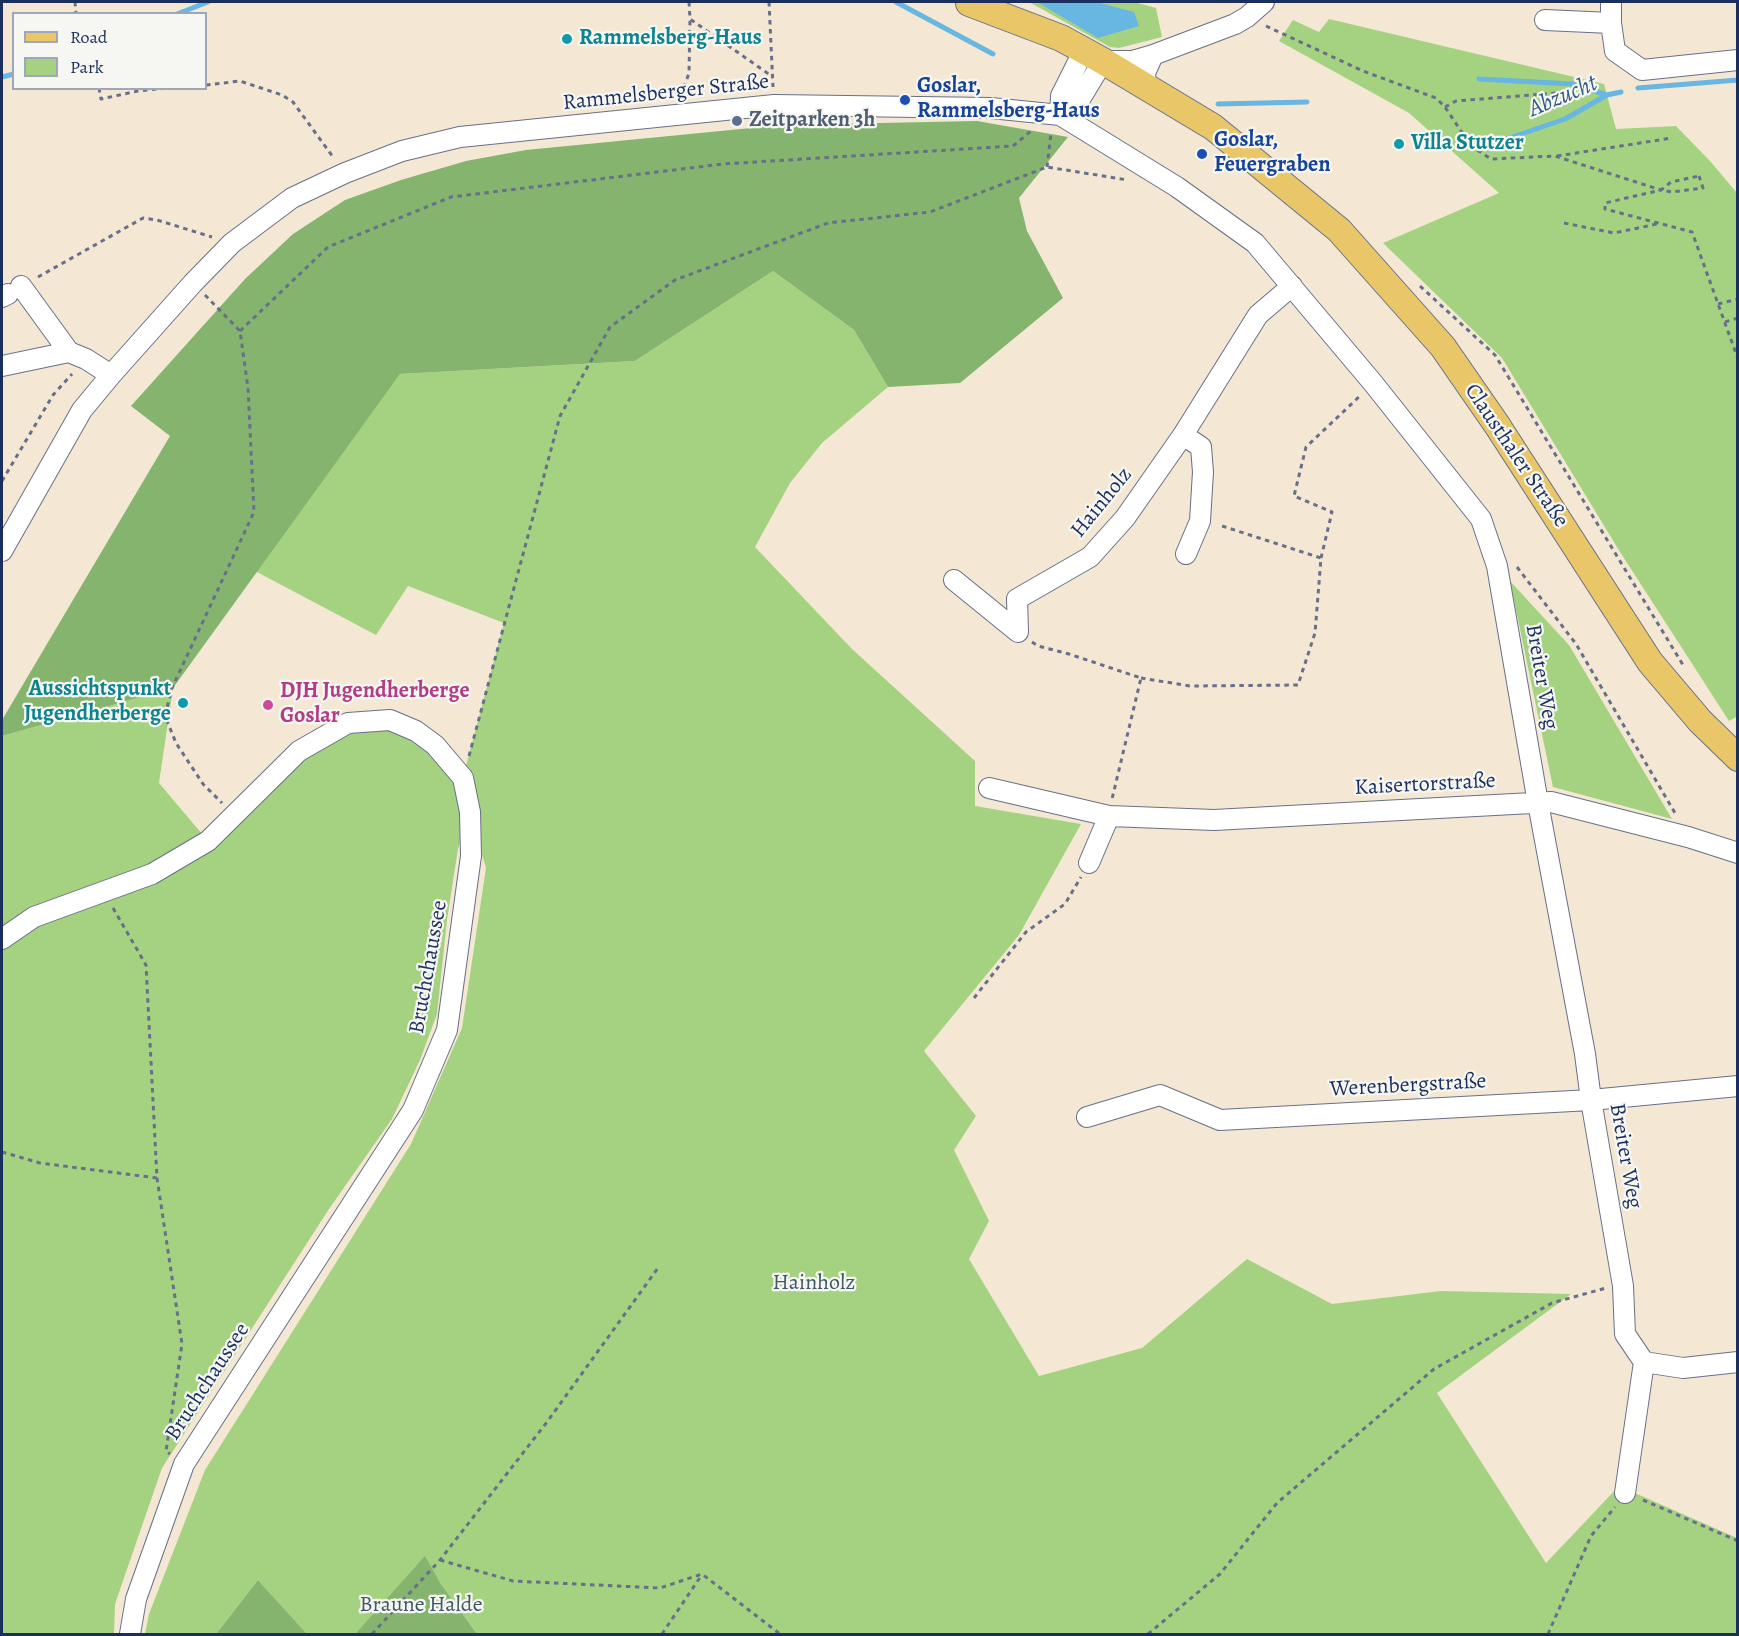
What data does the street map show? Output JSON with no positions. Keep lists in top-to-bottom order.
{
  "streets": {
    "main road": ["Clausthaler Straße"],
    "street": [
      "Rammelsberger Straße",
      "Hainholz",
      "Breiter Weg",
      "Kaisertorstraße",
      "Bruchchaussee",
      "Werenbergstraße"
    ]
  },
  "crossings": [
    ["Rammelsberger Straße", "Breiter Weg"],
    ["Hainholz", "Breiter Weg"],
    ["Breiter Weg", "Kaisertorstraße"],
    ["Breiter Weg", "Werenbergstraße"]
  ],
  "water": ["Abzucht"],
  "parks": ["Hainholz", "Braune Halde"],
  "places": [
    "Rammelsberg-Haus",
    "Goslar, Rammelsberg-Haus",
    "Zeitparken 3h",
    "Villa Stutzer",
    "Goslar, Feuergraben",
    "Aussichtspunkt Jugendherberge",
    "DJH Jugendherberge Goslar"
  ],
  "legend": ["Road", "Park"]
}
